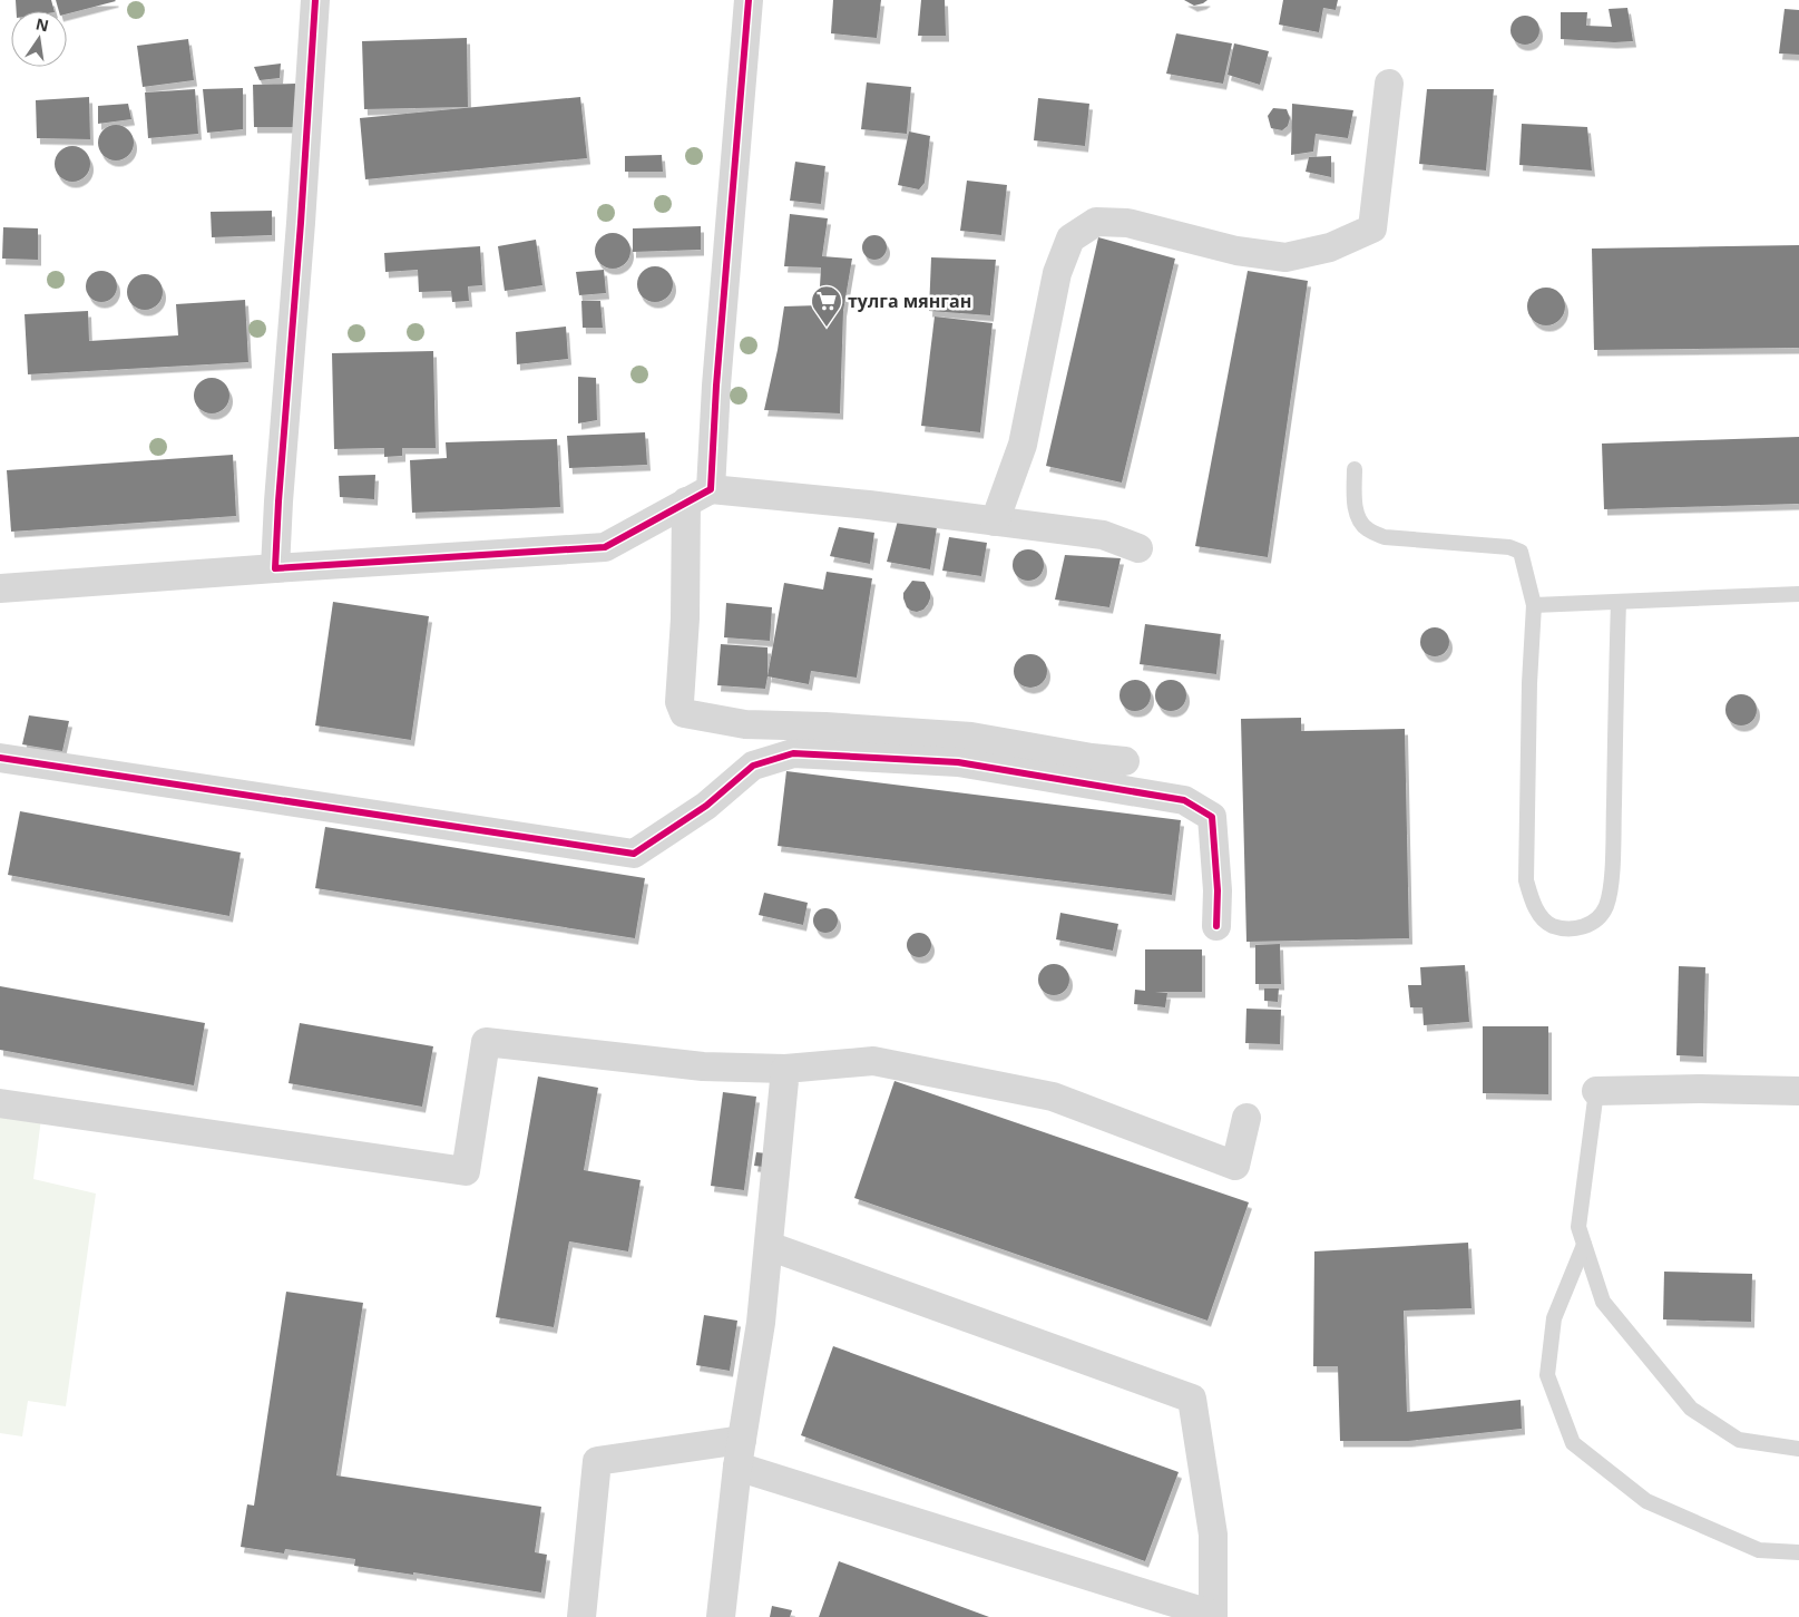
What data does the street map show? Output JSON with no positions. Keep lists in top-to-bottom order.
{
  "places": {
    "supermarket": ["тулга мянган"]
  },
  "north": "top"
}
